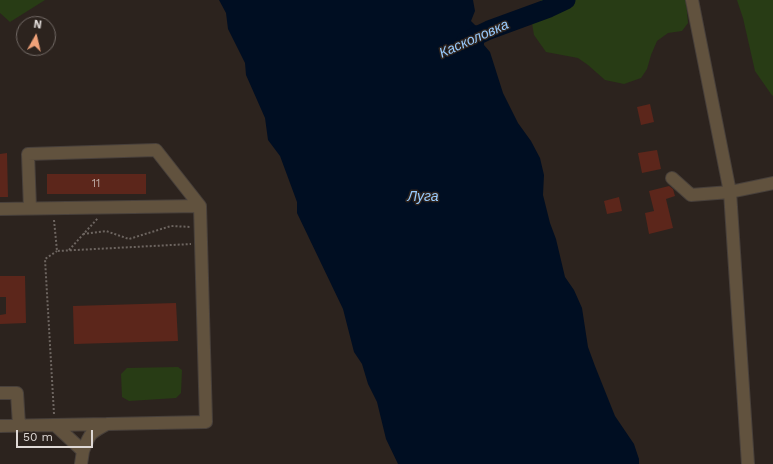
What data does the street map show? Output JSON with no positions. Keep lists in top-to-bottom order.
{
  "water": ["Касколовка", "Луга"],
  "house_numbers": ["11"],
  "scale_bar": "50 m",
  "north": "top"
}
